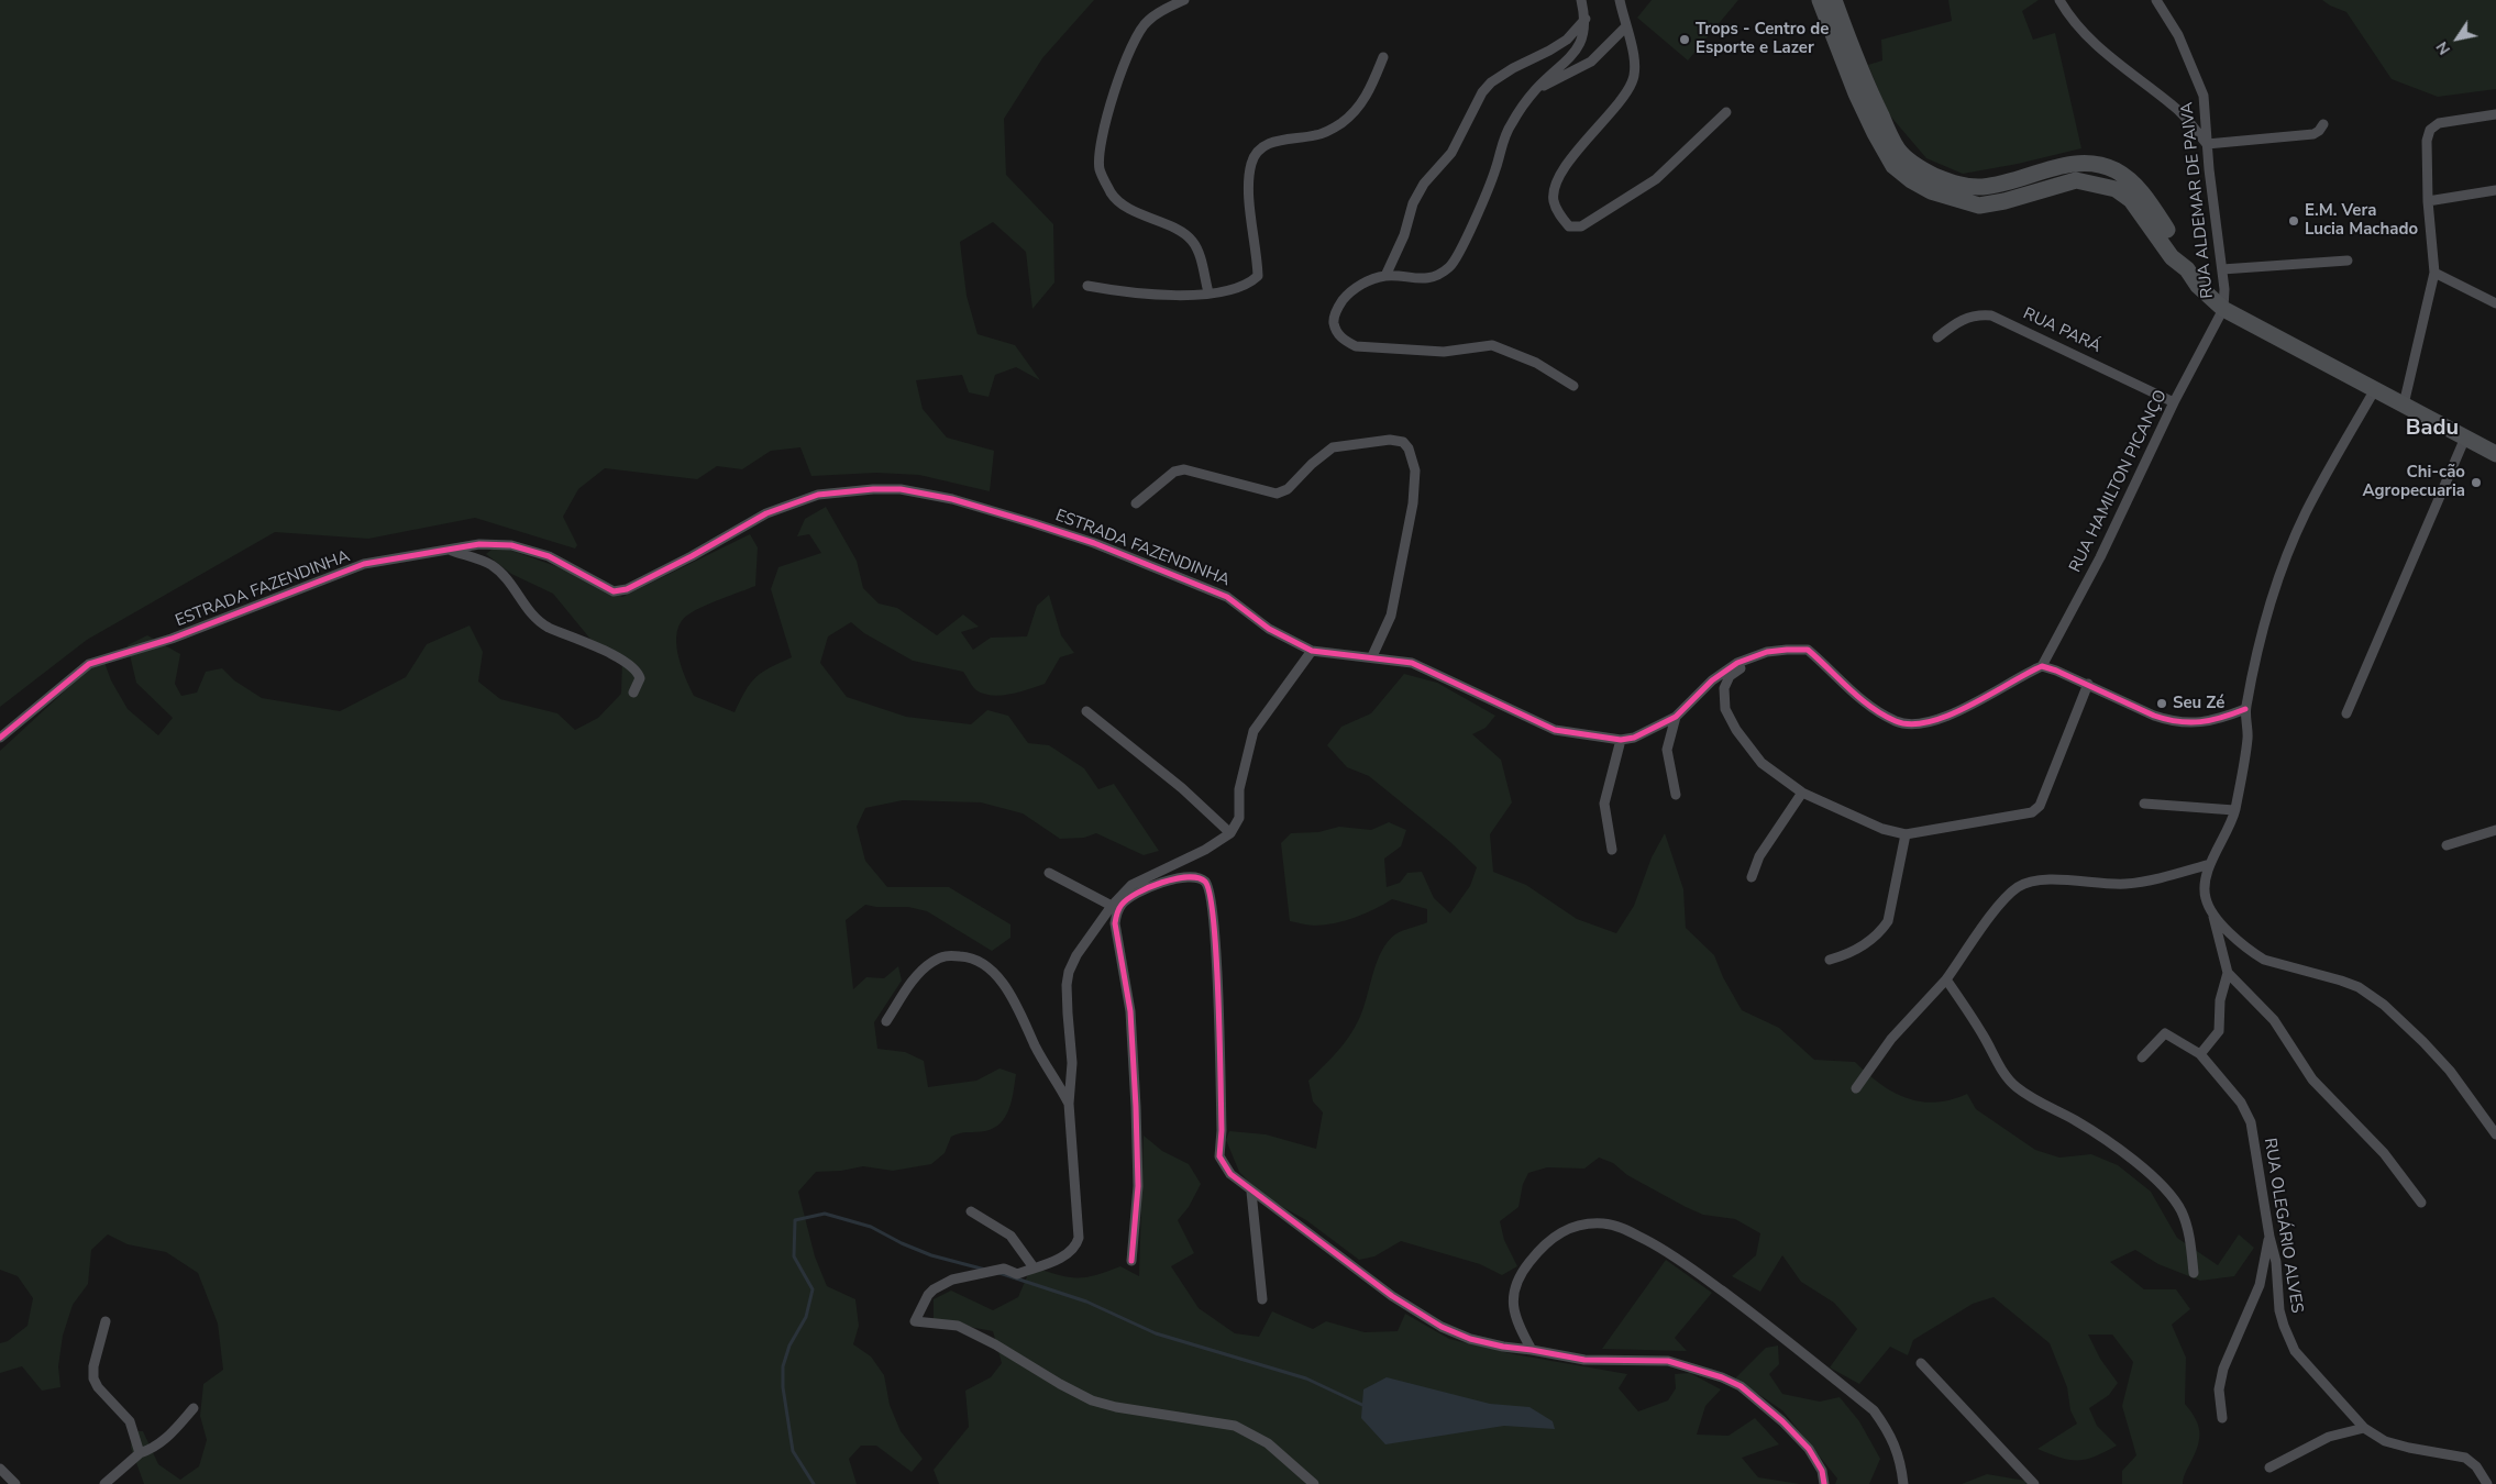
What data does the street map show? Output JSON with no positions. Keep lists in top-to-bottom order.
{
  "streets": {
    "street": [
      "RUA ALDEMAR DE PAIVA",
      "RUA PARÁ",
      "RUA HAMILTON PICANÇO",
      "ESTRADA FAZENDINHA",
      "RUA OLEGÁRIO ALVES"
    ]
  },
  "crossings": [
    ["RUA ALDEMAR DE PAIVA", "RUA HAMILTON PICANÇO"],
    ["RUA PARÁ", "RUA HAMILTON PICANÇO"],
    ["RUA HAMILTON PICANÇO", "ESTRADA FAZENDINHA"]
  ],
  "districts": ["Badu"],
  "places": [
    "Trops - Centro de Esporte e Lazer",
    "E.M. Vera Lucia Machado",
    "Chi-cão Agropecuaria",
    "Seu Zé"
  ],
  "north": "bottom left"
}
